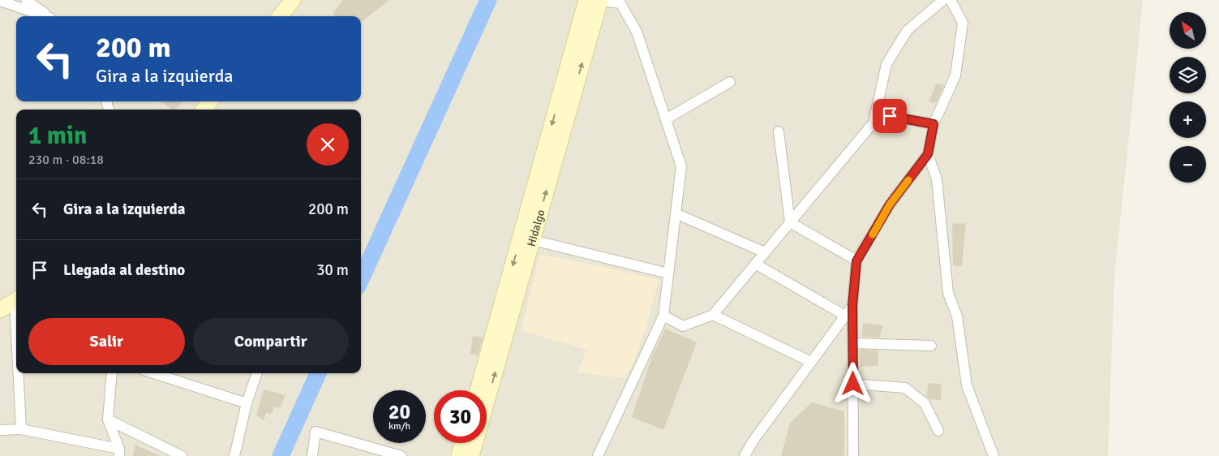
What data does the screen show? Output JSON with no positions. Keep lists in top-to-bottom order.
{
  "streets": {
    "main road": ["Hidalgo"]
  },
  "north": "top left",
  "page": {
    "map_buttons": ["+", "−"],
    "turn": ["200 m", "Gira a la izquierda"],
    "heading": ["1 min", "230 m · 08:18"],
    "list": [
      {
        "name": "Gira a la izquierda",
        "value": "200 m"
      },
      {
        "name": "Llegada al destino",
        "value": "30 m"
      }
    ],
    "buttons": ["Salir", "Compartir"],
    "speed": "20 km/h",
    "limit": "30"
  }
}
